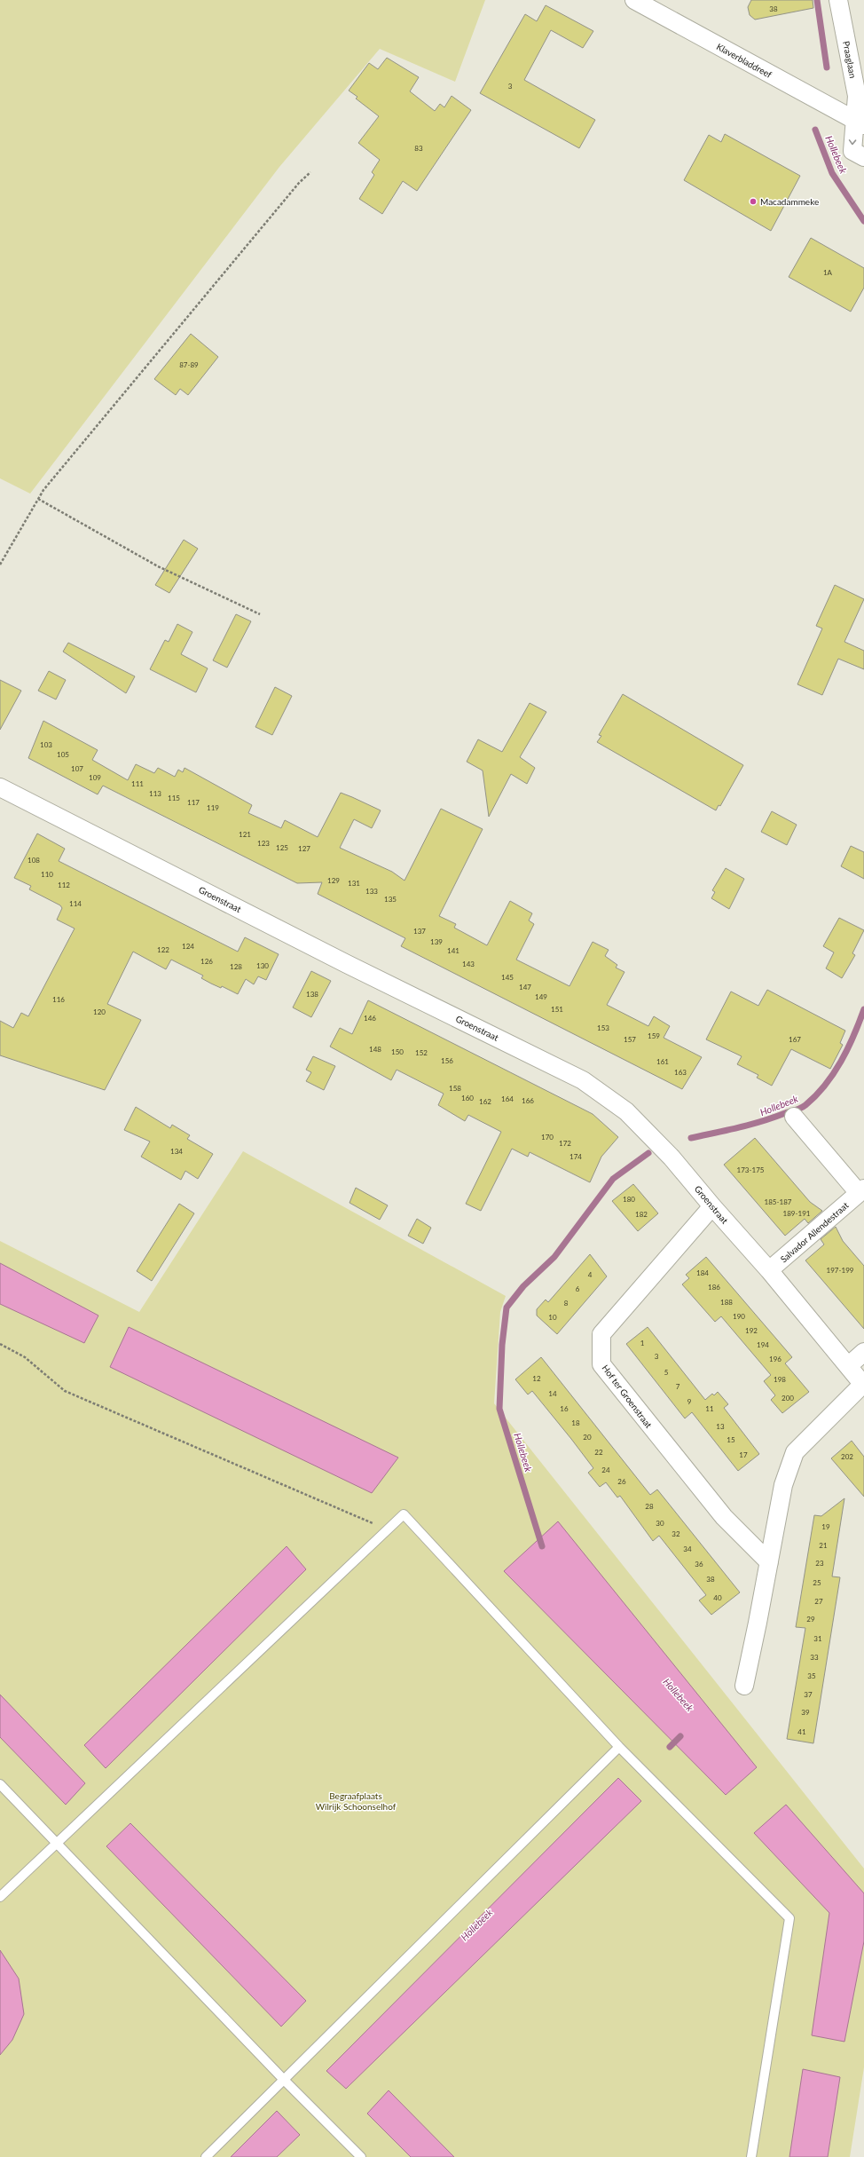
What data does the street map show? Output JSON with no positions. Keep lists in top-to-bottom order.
{
  "streets": {
    "street": [
      "Praaglaan",
      "Klaverbladdreef",
      "Groenstraat",
      "Salvador Allendestraat",
      "Hof ter Groenstraat"
    ]
  },
  "crossings": [
    ["Praaglaan", "Klaverbladdreef"],
    ["Groenstraat", "Salvador Allendestraat"],
    ["Groenstraat", "Hof ter Groenstraat"]
  ],
  "water": ["Hollebeek"],
  "parks": ["Begraafplaats Wilrijk Schoonselhof"],
  "places": ["Macadammeke"],
  "house_numbers": [
    "38",
    "3",
    "83",
    "1A",
    "87-89",
    "103",
    "105",
    "107",
    "109",
    "111",
    "113",
    "115",
    "117",
    "119",
    "121",
    "123",
    "125",
    "127",
    "108",
    "110",
    "129",
    "131",
    "112",
    "133",
    "135",
    "114",
    "137",
    "139",
    "124",
    "122",
    "141",
    "126",
    "143",
    "130",
    "128",
    "145",
    "147",
    "138",
    "149",
    "116",
    "151",
    "120",
    "146",
    "153",
    "159",
    "157",
    "167",
    "148",
    "150",
    "152",
    "156",
    "161",
    "163",
    "158",
    "160",
    "164",
    "166",
    "162",
    "170",
    "172",
    "134",
    "174",
    "173-175",
    "180",
    "185-187",
    "189-191",
    "182",
    "197-199",
    "184",
    "4",
    "186",
    "6",
    "188",
    "8",
    "190",
    "10",
    "192",
    "1",
    "194",
    "3",
    "196",
    "5",
    "12",
    "198",
    "7",
    "14",
    "200",
    "9",
    "16",
    "11",
    "18",
    "13",
    "20",
    "15",
    "22",
    "17",
    "202",
    "24",
    "26",
    "28",
    "30",
    "19",
    "32",
    "21",
    "34",
    "23",
    "36",
    "38",
    "25",
    "40",
    "27",
    "29",
    "31",
    "33",
    "35",
    "37",
    "39",
    "41"
  ]
}
